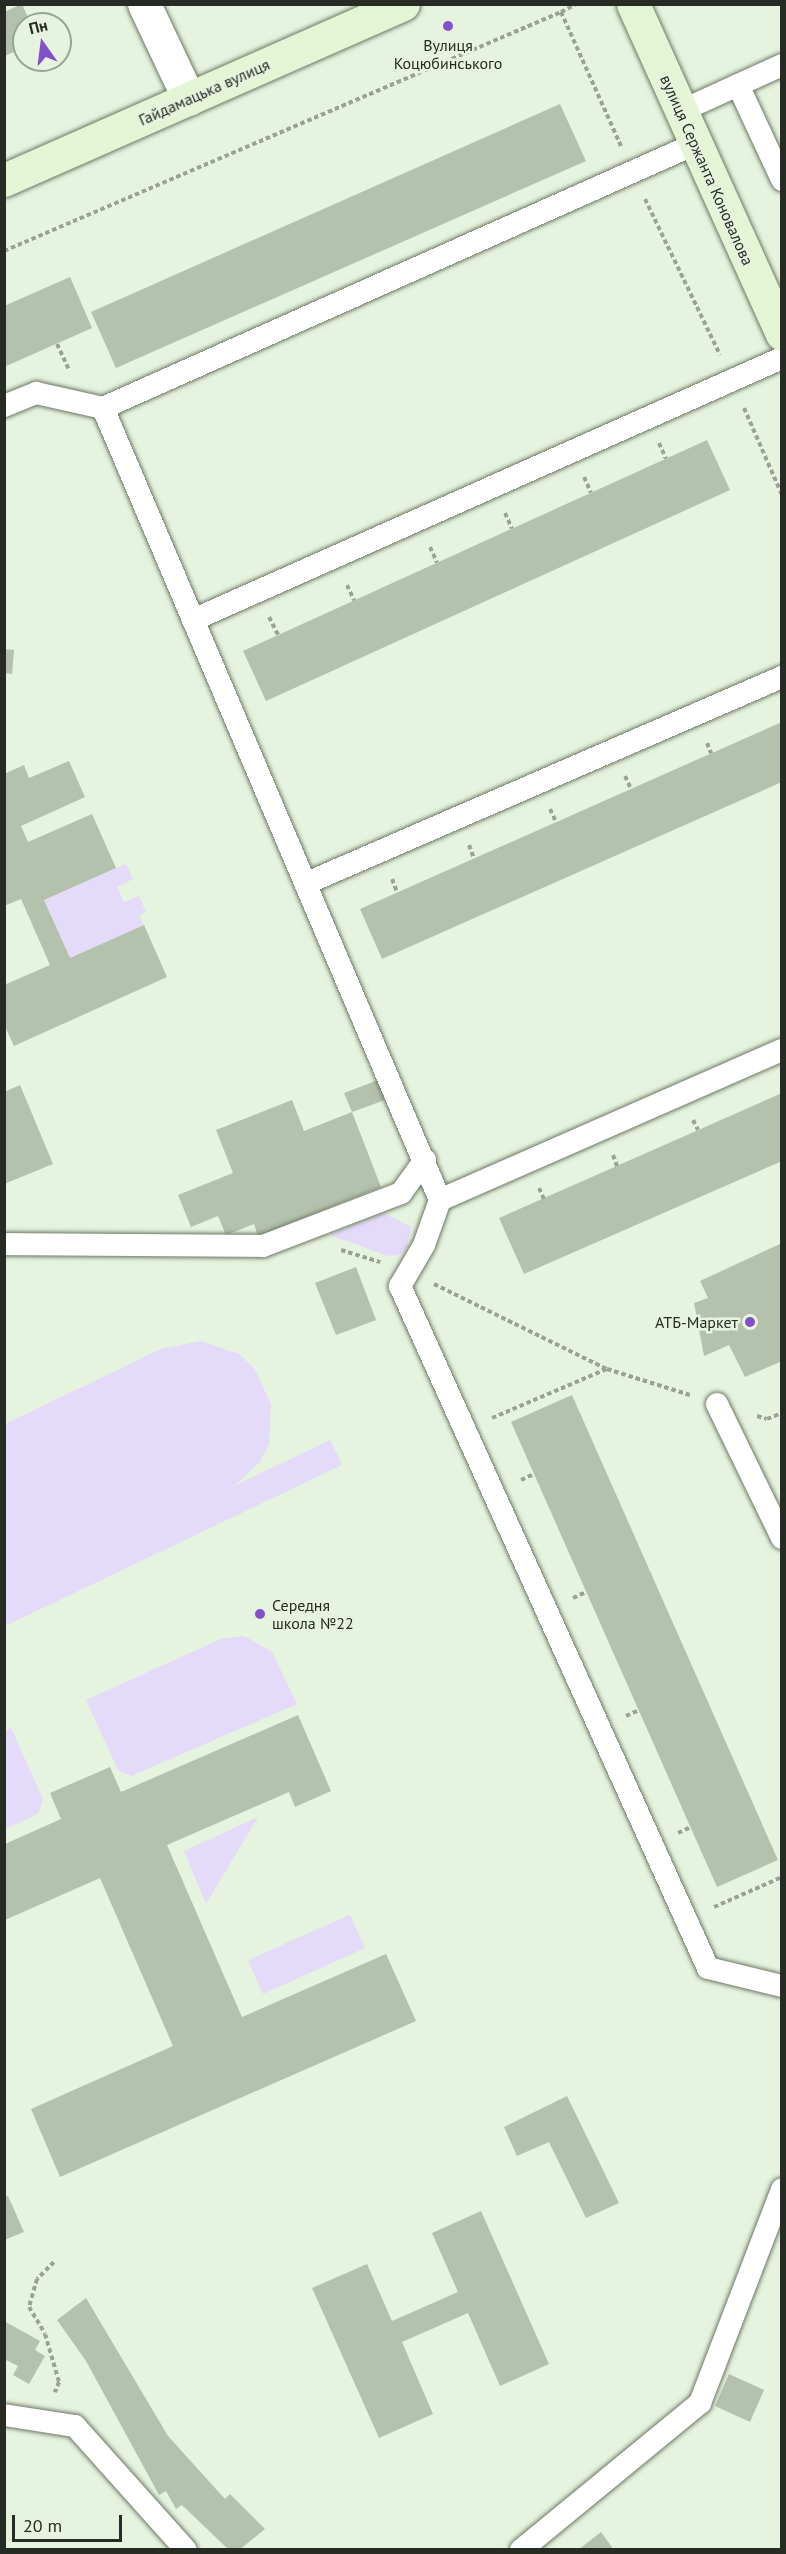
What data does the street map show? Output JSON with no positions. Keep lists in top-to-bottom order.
{
  "streets": {
    "street": ["Гайдамацька вулиця", "вулиця Сержанта Коновалова"]
  },
  "places": ["Вулиця Коцюбинського", "АТБ-Маркет", "Середня школа №22"],
  "scale_bar": "20 m",
  "north": "top"
}
